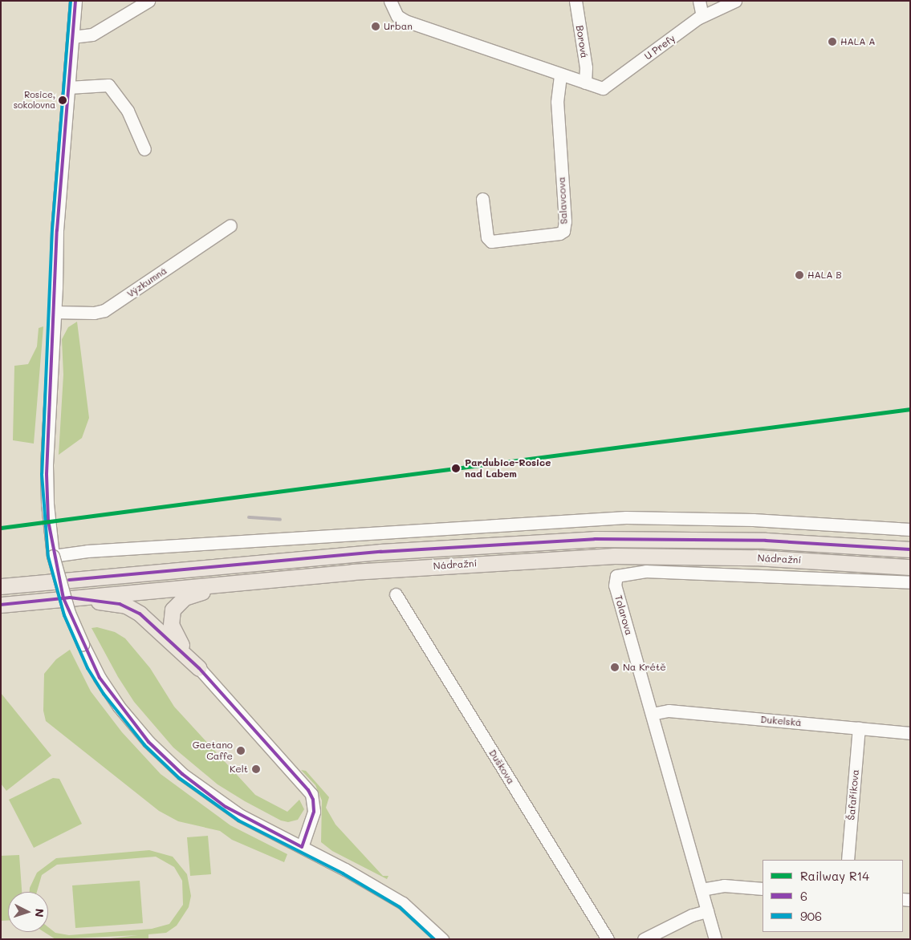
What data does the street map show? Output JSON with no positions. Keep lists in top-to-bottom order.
{
  "streets": {
    "main road": ["Nádražní"],
    "street": [
      "Borová",
      "U Prefy",
      "Salavcova",
      "Výzkumná",
      "Tolarova",
      "Dukelská",
      "Duškova",
      "Šafaříkova"
    ]
  },
  "crossings": [
    ["Borová", "U Prefy"],
    ["Tolarova", "Dukelská"],
    ["Dukelská", "Šafaříkova"]
  ],
  "places": [
    "Urban",
    "HALA A",
    "Rosice, sokolovna",
    "HALA B",
    "Pardubice-Rosice nad Labem",
    "Na Krétě",
    "Gaetano Caffe",
    "Kelt"
  ],
  "lines": ["transit line 6", "transit line 906", "rail line R14"],
  "legend": ["Railway R14", "6", "906"],
  "north": "right"
}
